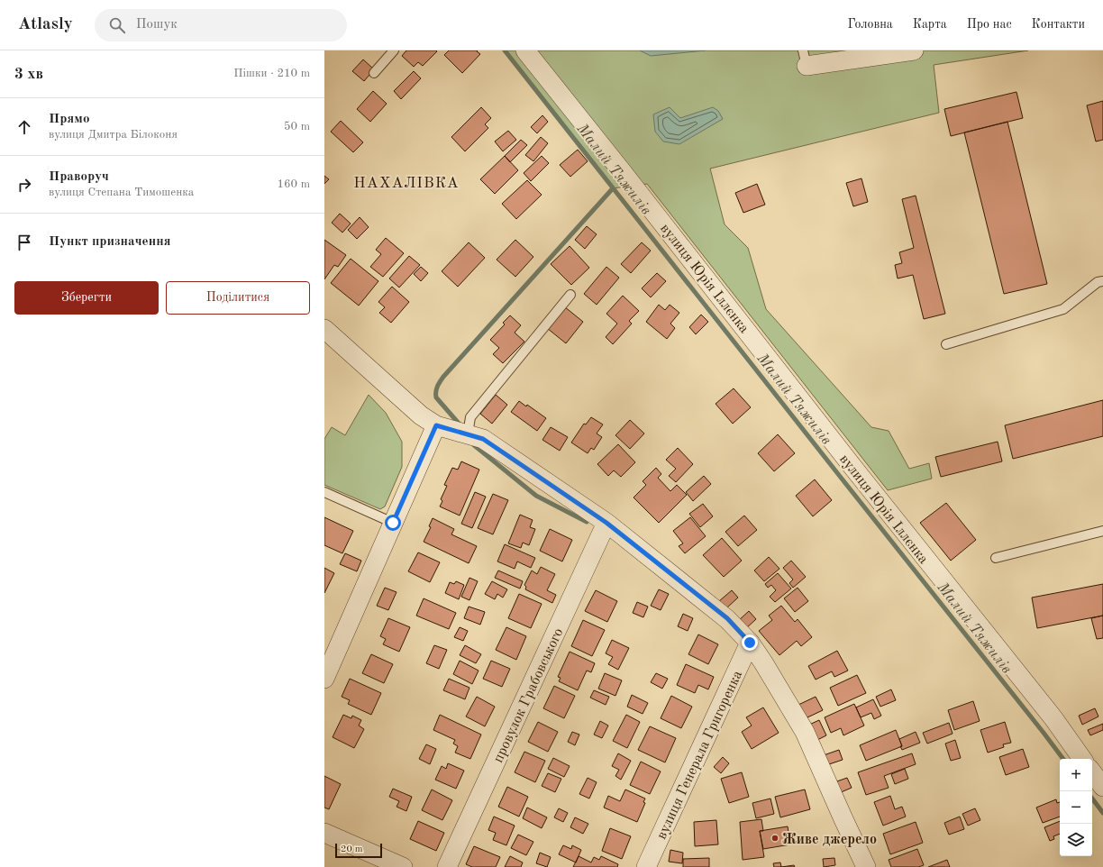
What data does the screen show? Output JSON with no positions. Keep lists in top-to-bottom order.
{
  "streets": {
    "street": ["вулиця Юрія Іллєнка", "провулок Грабовського", "вулиця Генерала Григоренка"]
  },
  "districts": ["НАХАЛІВКА"],
  "water": ["Малий Тяжилів"],
  "places": ["Живе джерело"],
  "scale_bar": "20 m",
  "page": {
    "header": "Atlasly",
    "search": "Пошук",
    "nav": [
      "Головна",
      "Карта",
      "Про нас",
      "Контакти"
    ],
    "heading": ["3 хв", "Пішки · 210 m"],
    "list": [
      ["Прямо", "вулиця Дмитра Білоконя", "50 m"],
      ["Праворуч", "вулиця Степана Тимошенка", "160 m"],
      "Пункт призначення"
    ],
    "buttons": ["Зберегти", "Поділитися"],
    "map_buttons": ["+", "−"],
    "scale": "20 m"
  }
}
